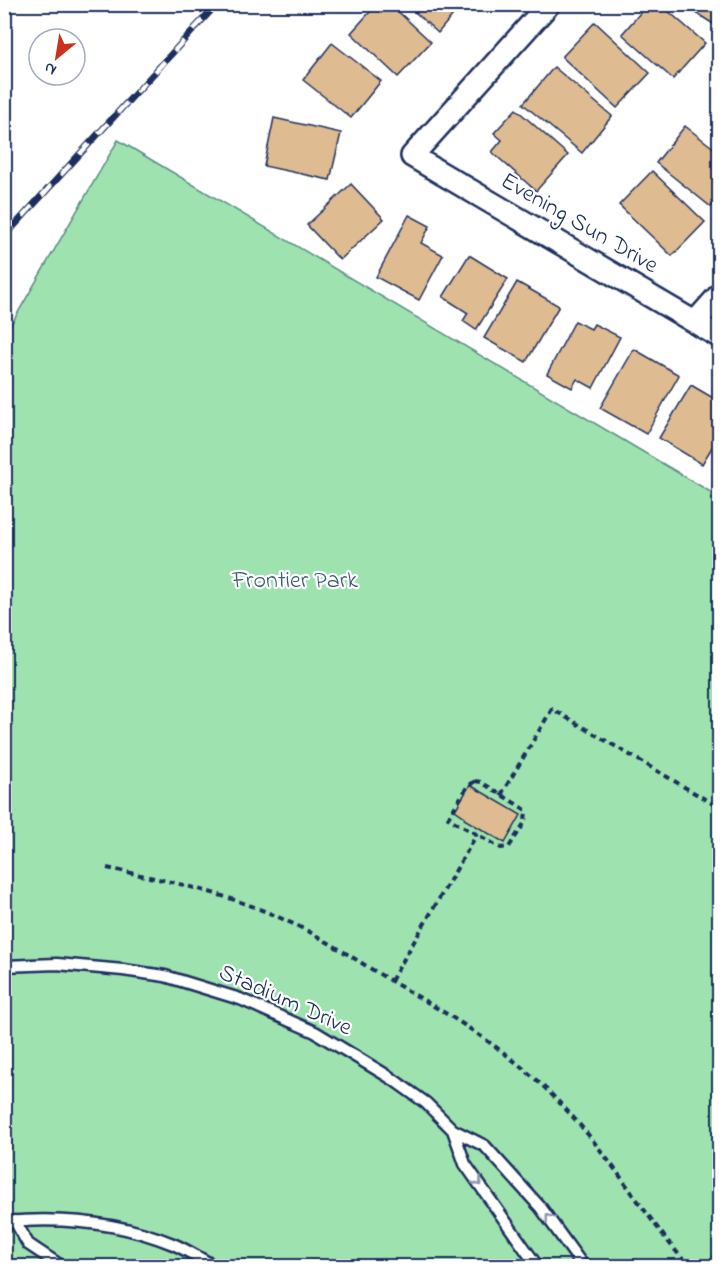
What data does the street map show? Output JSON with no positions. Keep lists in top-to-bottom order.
{
  "streets": {
    "street": ["Evening Sun Drive"],
    "lane": ["Stadium Drive"]
  },
  "parks": ["Frontier Park"],
  "north": "bottom left"
}
